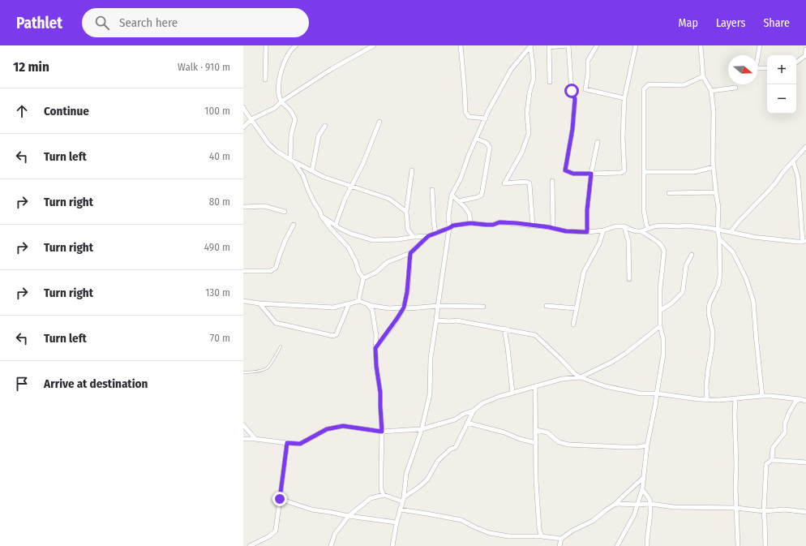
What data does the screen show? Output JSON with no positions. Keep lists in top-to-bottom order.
{
  "north": "right",
  "page": {
    "header": "Pathlet",
    "search": "Search here",
    "nav": ["Map", "Layers", "Share"],
    "heading": ["12 min", "Walk · 910 m"],
    "map_buttons": ["+", "−"],
    "list": [
      ["Continue", "100 m"],
      ["Turn left", "40 m"],
      ["Turn right", "80 m"],
      ["Turn right", "490 m"],
      ["Turn right", "130 m"],
      ["Turn left", "70 m"],
      "Arrive at destination"
    ]
  }
}
